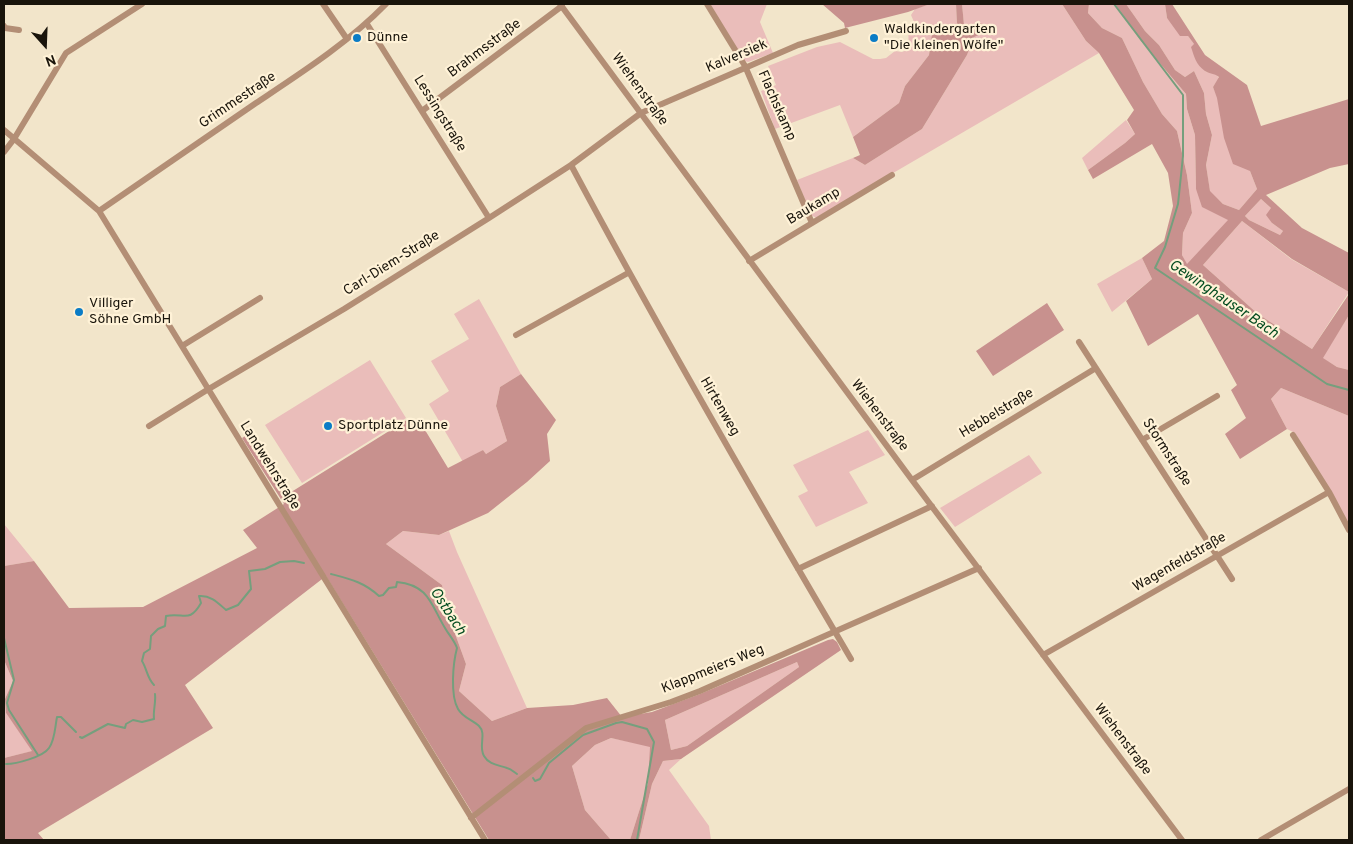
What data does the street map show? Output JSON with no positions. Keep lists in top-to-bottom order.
{
  "streets": {
    "street": [
      "Brahmsstraße",
      "Kalversiek",
      "Wiehenstraße",
      "Grimmestraße",
      "Flachskamp",
      "Lessingstraße",
      "Baukamp",
      "Carl-Diem-Straße",
      "Hirtenweg",
      "Hebbelstraße",
      "Stormstraße",
      "Landwehrstraße",
      "Wagenfeldstraße",
      "Klappmeiers Weg"
    ]
  },
  "crossings": [
    ["Brahmsstraße", "Wiehenstraße"],
    ["Brahmsstraße", "Lessingstraße"],
    ["Kalversiek", "Wiehenstraße"],
    ["Kalversiek", "Flachskamp"],
    ["Kalversiek", "Carl-Diem-Straße"],
    ["Wiehenstraße", "Baukamp"],
    ["Wiehenstraße", "Carl-Diem-Straße"],
    ["Wiehenstraße", "Hebbelstraße"],
    ["Wiehenstraße", "Wagenfeldstraße"],
    ["Wiehenstraße", "Klappmeiers Weg"],
    ["Grimmestraße", "Lessingstraße"],
    ["Grimmestraße", "Landwehrstraße"],
    ["Flachskamp", "Baukamp"],
    ["Lessingstraße", "Carl-Diem-Straße"],
    ["Carl-Diem-Straße", "Hirtenweg"],
    ["Carl-Diem-Straße", "Landwehrstraße"],
    ["Hirtenweg", "Klappmeiers Weg"],
    ["Hebbelstraße", "Stormstraße"],
    ["Stormstraße", "Wagenfeldstraße"],
    ["Landwehrstraße", "Klappmeiers Weg"]
  ],
  "water": ["Gewinghauser Bach", "Ostbach"],
  "places": [
    "Dünne",
    "Waldkindergarten \"Die kleinen Wölfe\"",
    "Villiger Söhne GmbH",
    "Sportplatz Dünne"
  ],
  "north": "bottom"
}
